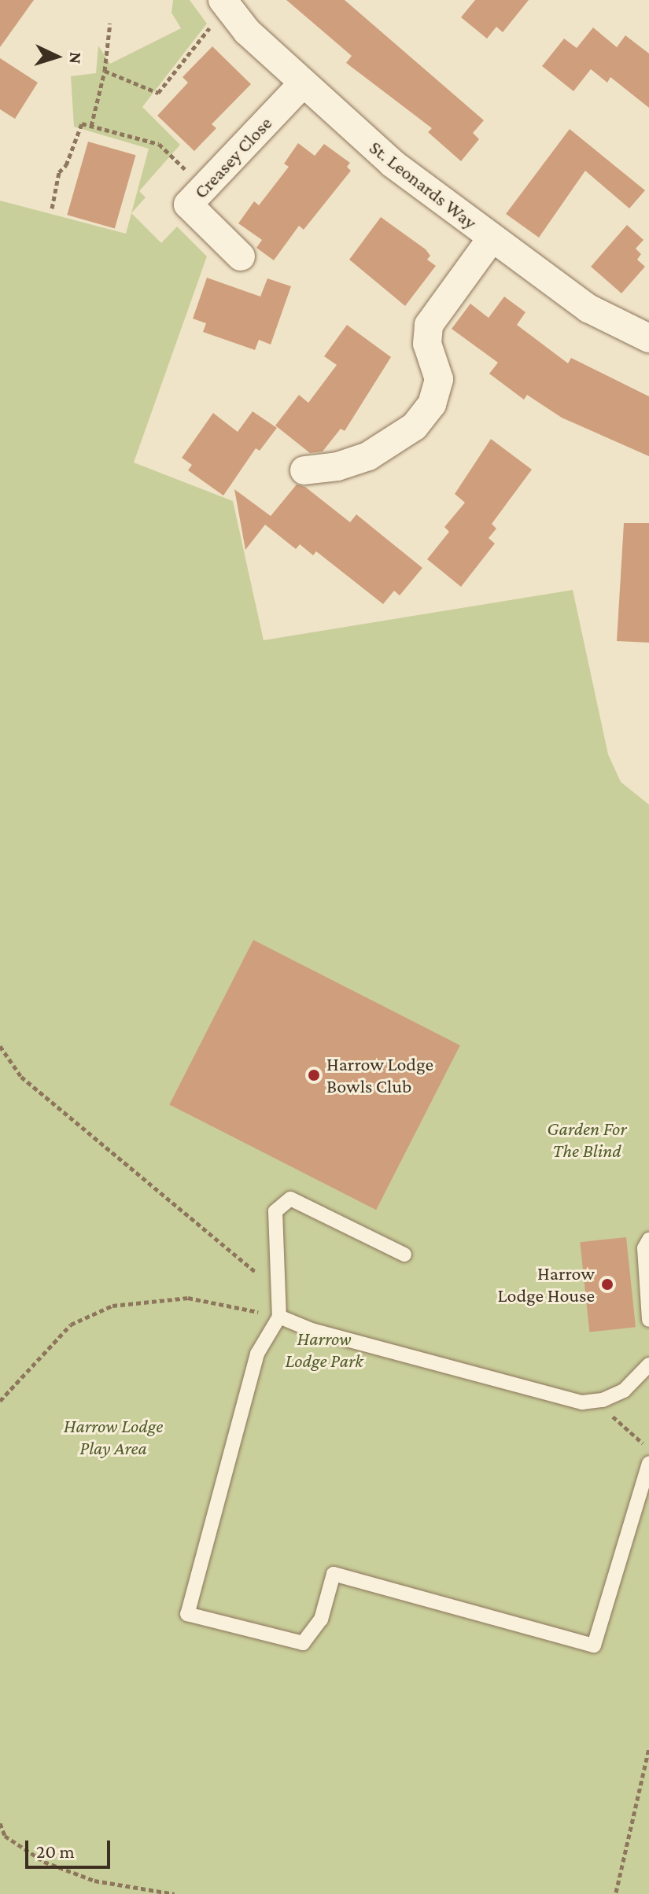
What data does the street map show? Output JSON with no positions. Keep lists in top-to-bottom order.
{
  "streets": {
    "street": ["Creasey Close", "St. Leonards Way"]
  },
  "crossings": [
    ["Creasey Close", "St. Leonards Way"]
  ],
  "parks": ["Garden For The Blind", "Harrow Lodge Park", "Harrow Lodge Play Area"],
  "places": ["Harrow Lodge Bowls Club", "Harrow Lodge House"],
  "scale_bar": "20 m",
  "north": "right"
}
